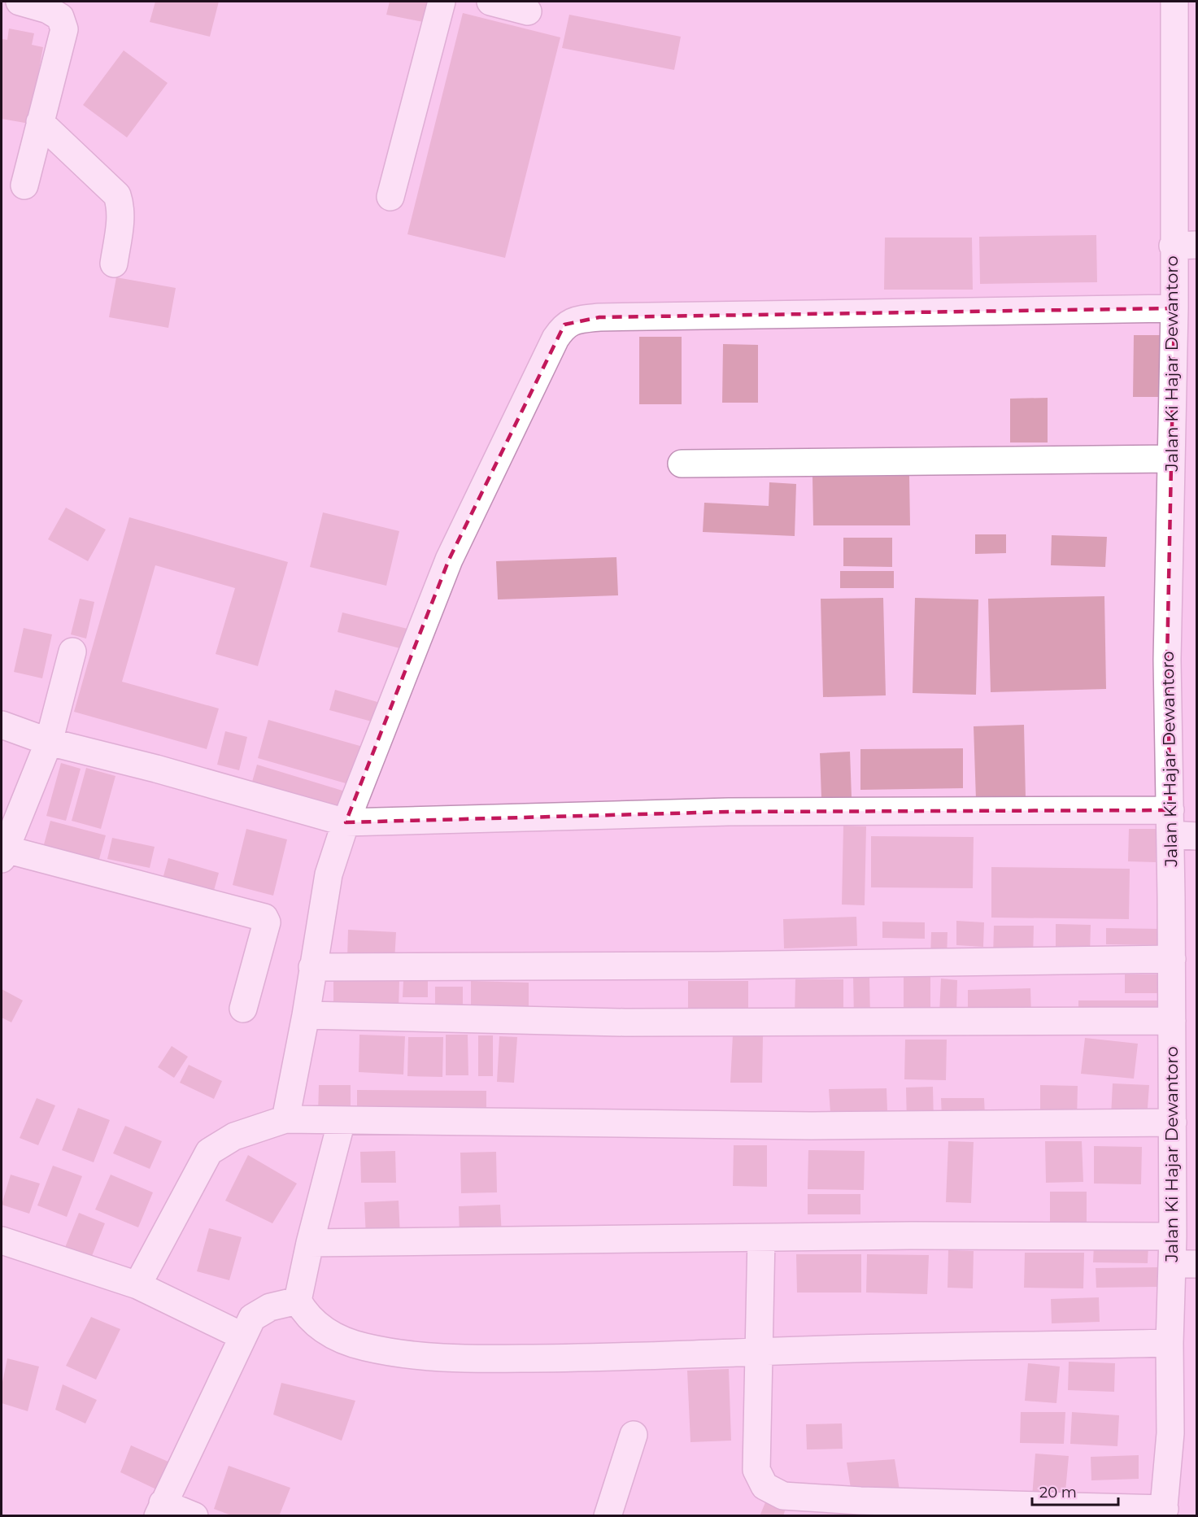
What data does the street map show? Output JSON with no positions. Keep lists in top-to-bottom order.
{
  "streets": {
    "street": ["Jalan Ki Hajar Dewantoro"]
  },
  "scale_bar": "20 m"
}
